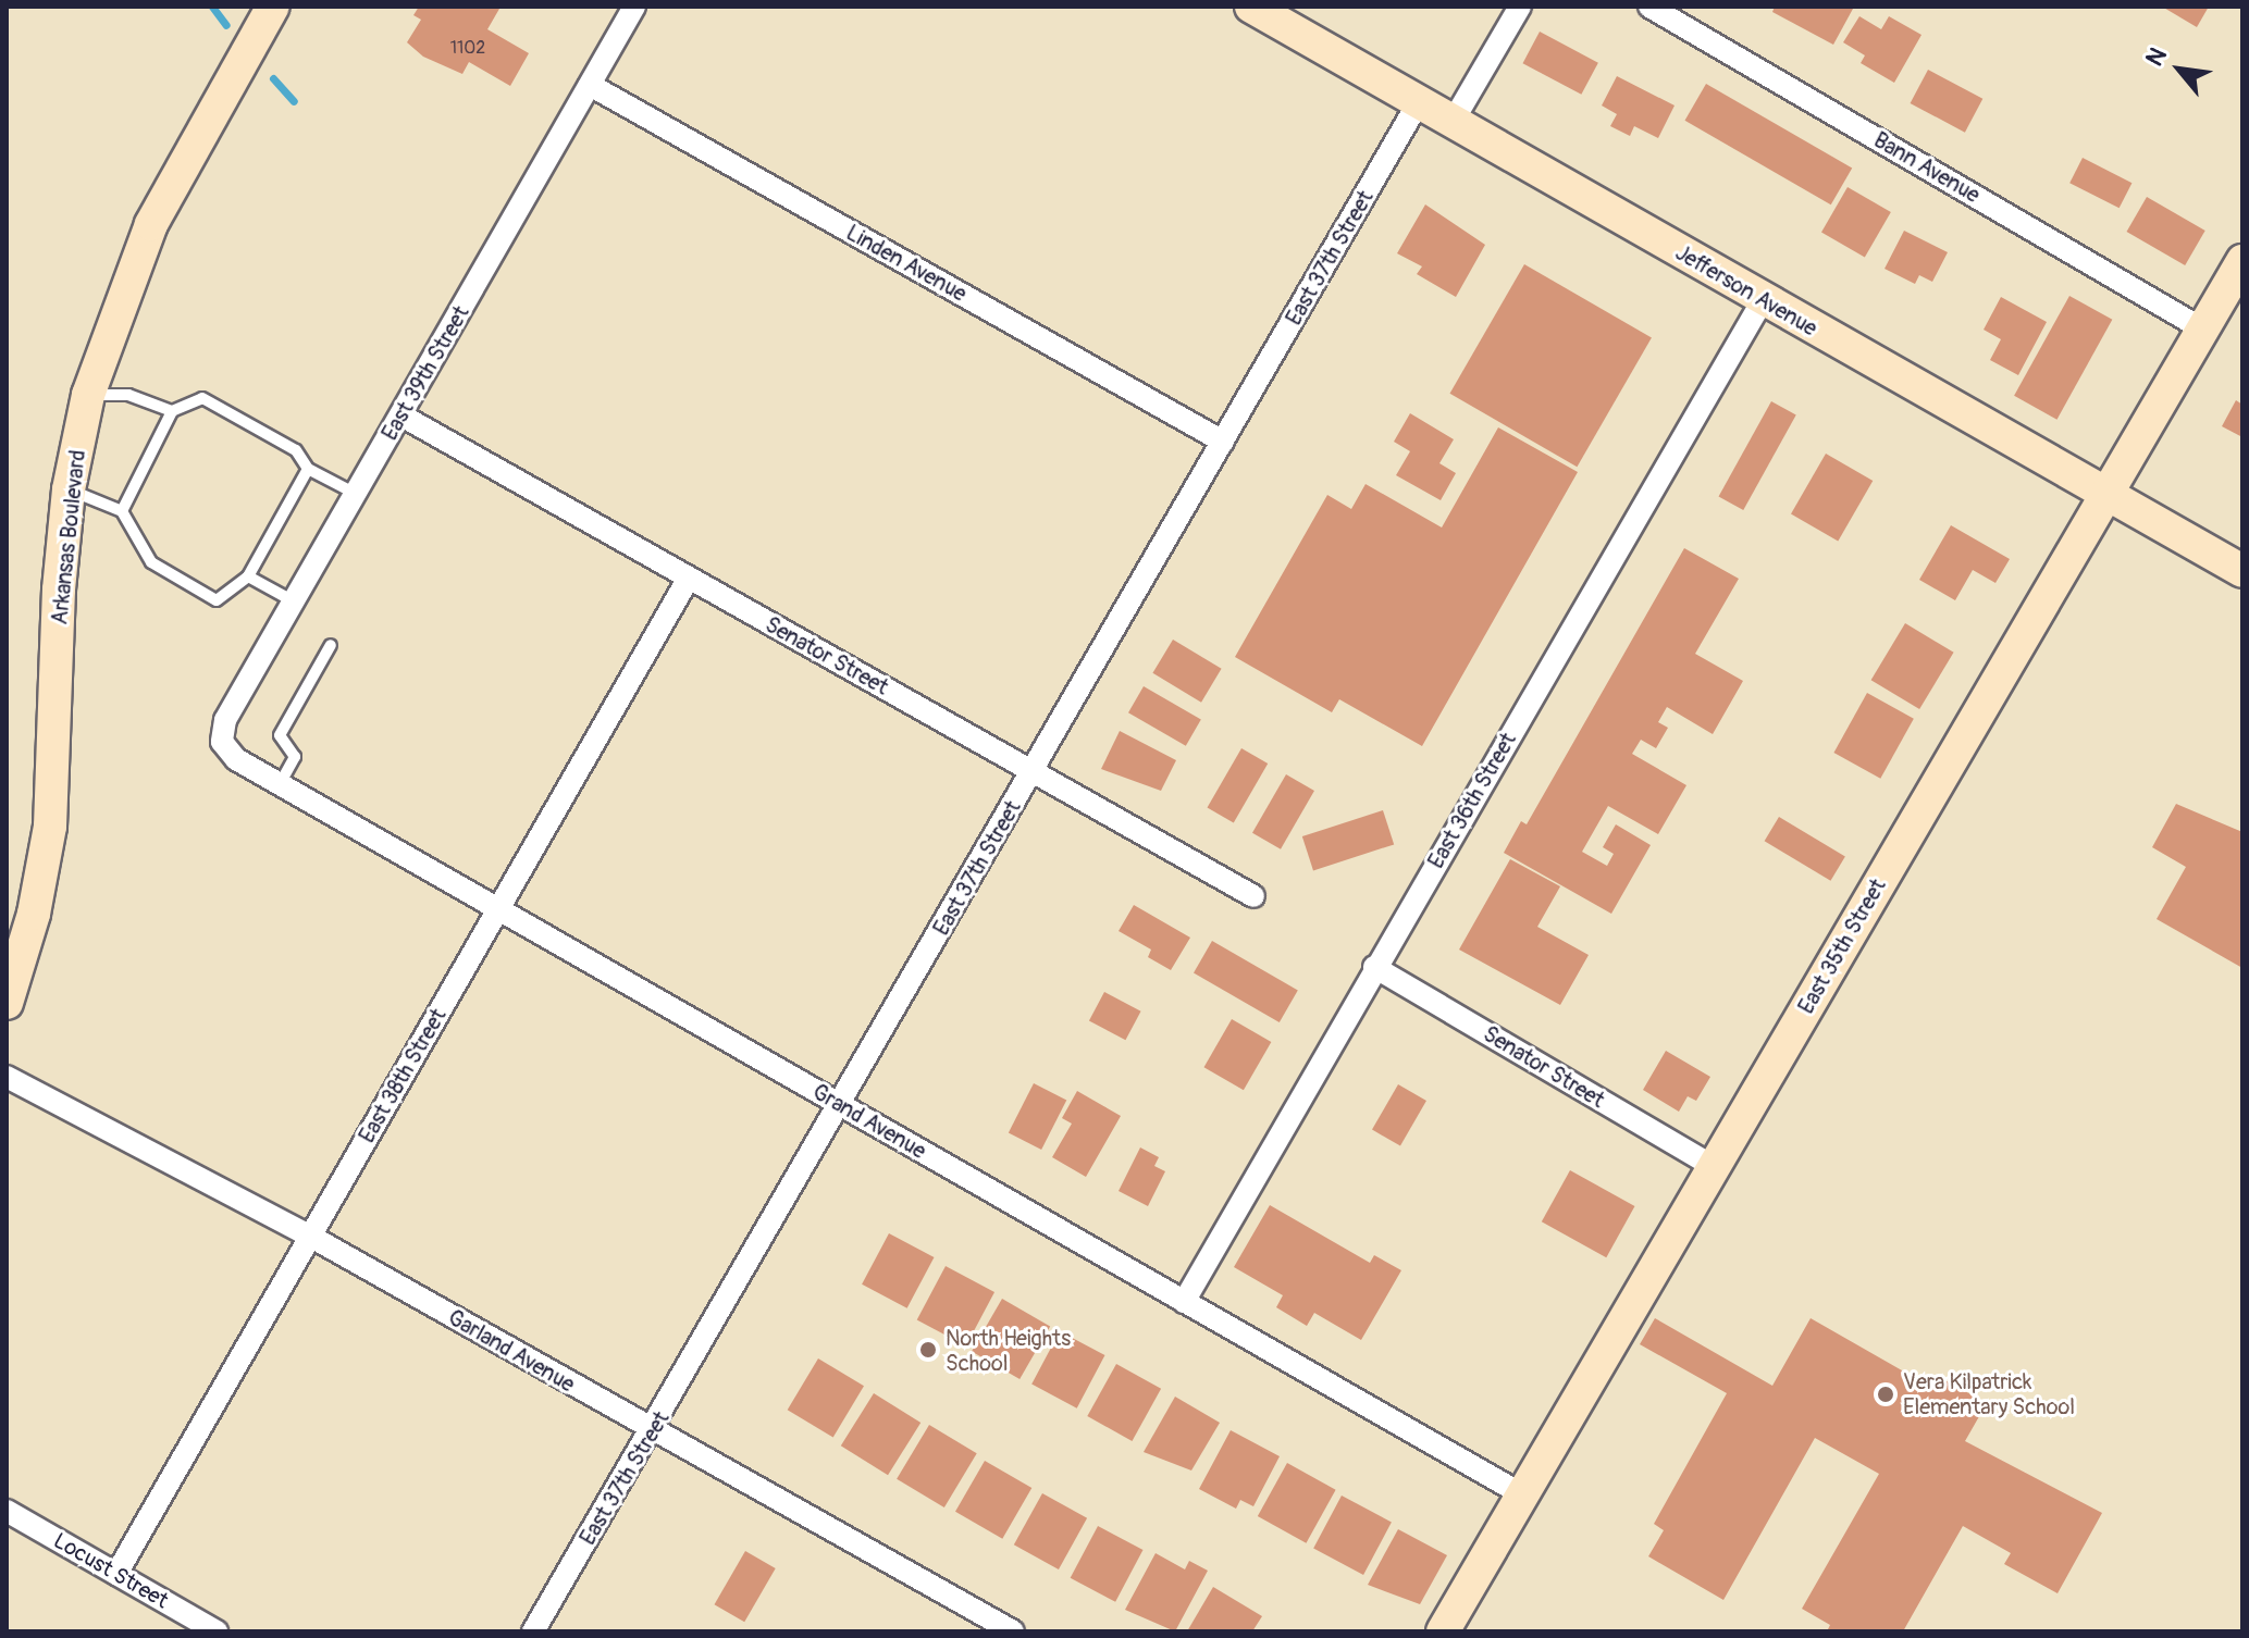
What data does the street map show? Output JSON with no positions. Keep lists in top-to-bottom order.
{
  "streets": {
    "main road": ["Jefferson Avenue", "Arkansas Boulevard", "East 35th Street"],
    "street": [
      "Bann Avenue",
      "East 37th Street",
      "Linden Avenue",
      "East 39th Street",
      "Senator Street",
      "East 36th Street",
      "East 38th Street",
      "Grand Avenue",
      "Garland Avenue",
      "Locust Street"
    ]
  },
  "crossings": [
    ["Bann Avenue", "East 35th Street"],
    ["East 37th Street", "Linden Avenue"],
    ["East 37th Street", "Jefferson Avenue"],
    ["East 37th Street", "Senator Street"],
    ["East 37th Street", "Grand Avenue"],
    ["East 37th Street", "Garland Avenue"],
    ["Linden Avenue", "East 39th Street"],
    ["Jefferson Avenue", "East 36th Street"],
    ["Jefferson Avenue", "East 35th Street"],
    ["East 39th Street", "Senator Street"],
    ["East 39th Street", "Grand Avenue"],
    ["Senator Street", "East 36th Street"],
    ["Senator Street", "East 35th Street"],
    ["Senator Street", "East 38th Street"],
    ["East 36th Street", "Grand Avenue"],
    ["East 35th Street", "Grand Avenue"],
    ["East 38th Street", "Grand Avenue"],
    ["East 38th Street", "Garland Avenue"],
    ["East 38th Street", "Locust Street"]
  ],
  "places": ["North Heights School", "Vera Kilpatrick Elementary School"],
  "house_numbers": ["1102"],
  "north": "top left"
}
